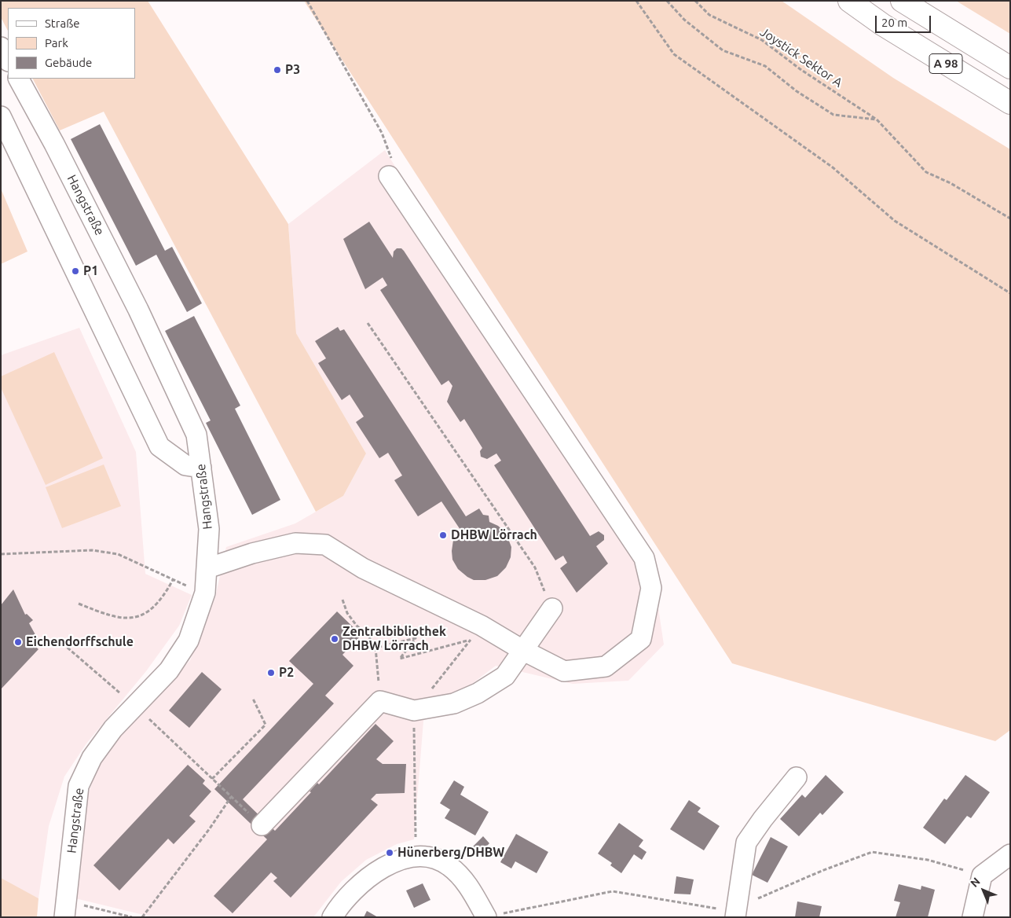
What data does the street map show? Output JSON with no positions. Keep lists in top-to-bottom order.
{
  "streets": {
    "highway": ["A 98"],
    "street": ["Hangstraße"],
    "path": ["Joystick Sektor A"]
  },
  "places": [
    "P3",
    "P1",
    "DHBW Lörrach",
    "Zentralbibliothek DHBW Lörrach",
    "Eichendorffschule",
    "P2",
    "Hünerberg/DHBW"
  ],
  "legend": ["Straße", "Park", "Gebäude"],
  "scale_bar": "20 m",
  "north": "top left"
}
